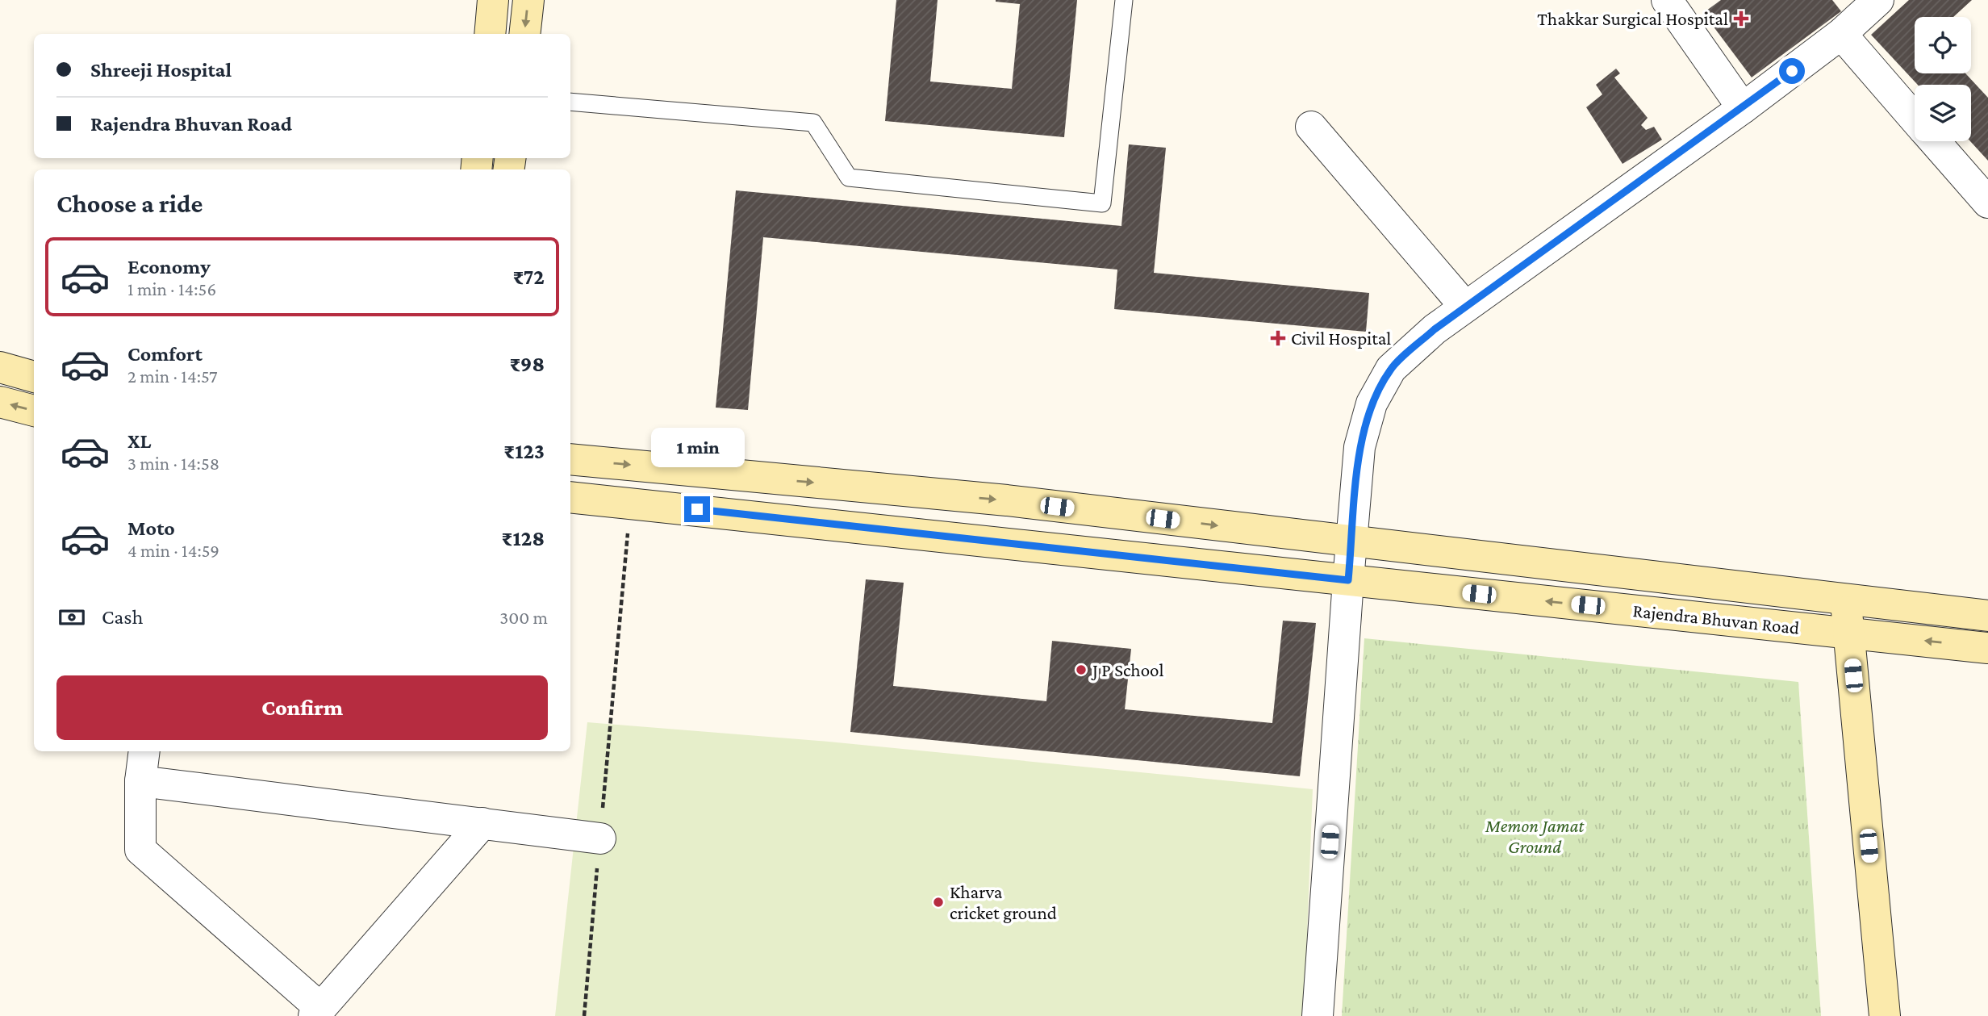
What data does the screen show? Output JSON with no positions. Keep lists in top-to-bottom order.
{
  "streets": {
    "street": ["Rajendra Bhuvan Road"]
  },
  "parks": ["Memon Jamat Ground"],
  "places": {
    "health": ["Thakkar Surgical Hospital", "Civil Hospital"],
    "other": ["J P School", "Kharva cricket ground"]
  },
  "page": {
    "banner": ["Shreeji Hospital", "Rajendra Bhuvan Road"],
    "heading": "Choose a ride",
    "list": [
      {
        "name": "Economy",
        "note": "1 min · 14:56",
        "value": "₹72"
      },
      {
        "name": "Comfort",
        "note": "2 min · 14:57",
        "value": "₹98"
      },
      {
        "name": "XL",
        "note": "3 min · 14:58",
        "value": "₹123"
      },
      {
        "name": "Moto",
        "note": "4 min · 14:59",
        "value": "₹128"
      }
    ],
    "bubble": "1 min",
    "pay": ["Cash", "300 m"],
    "buttons": "Confirm"
  }
}
